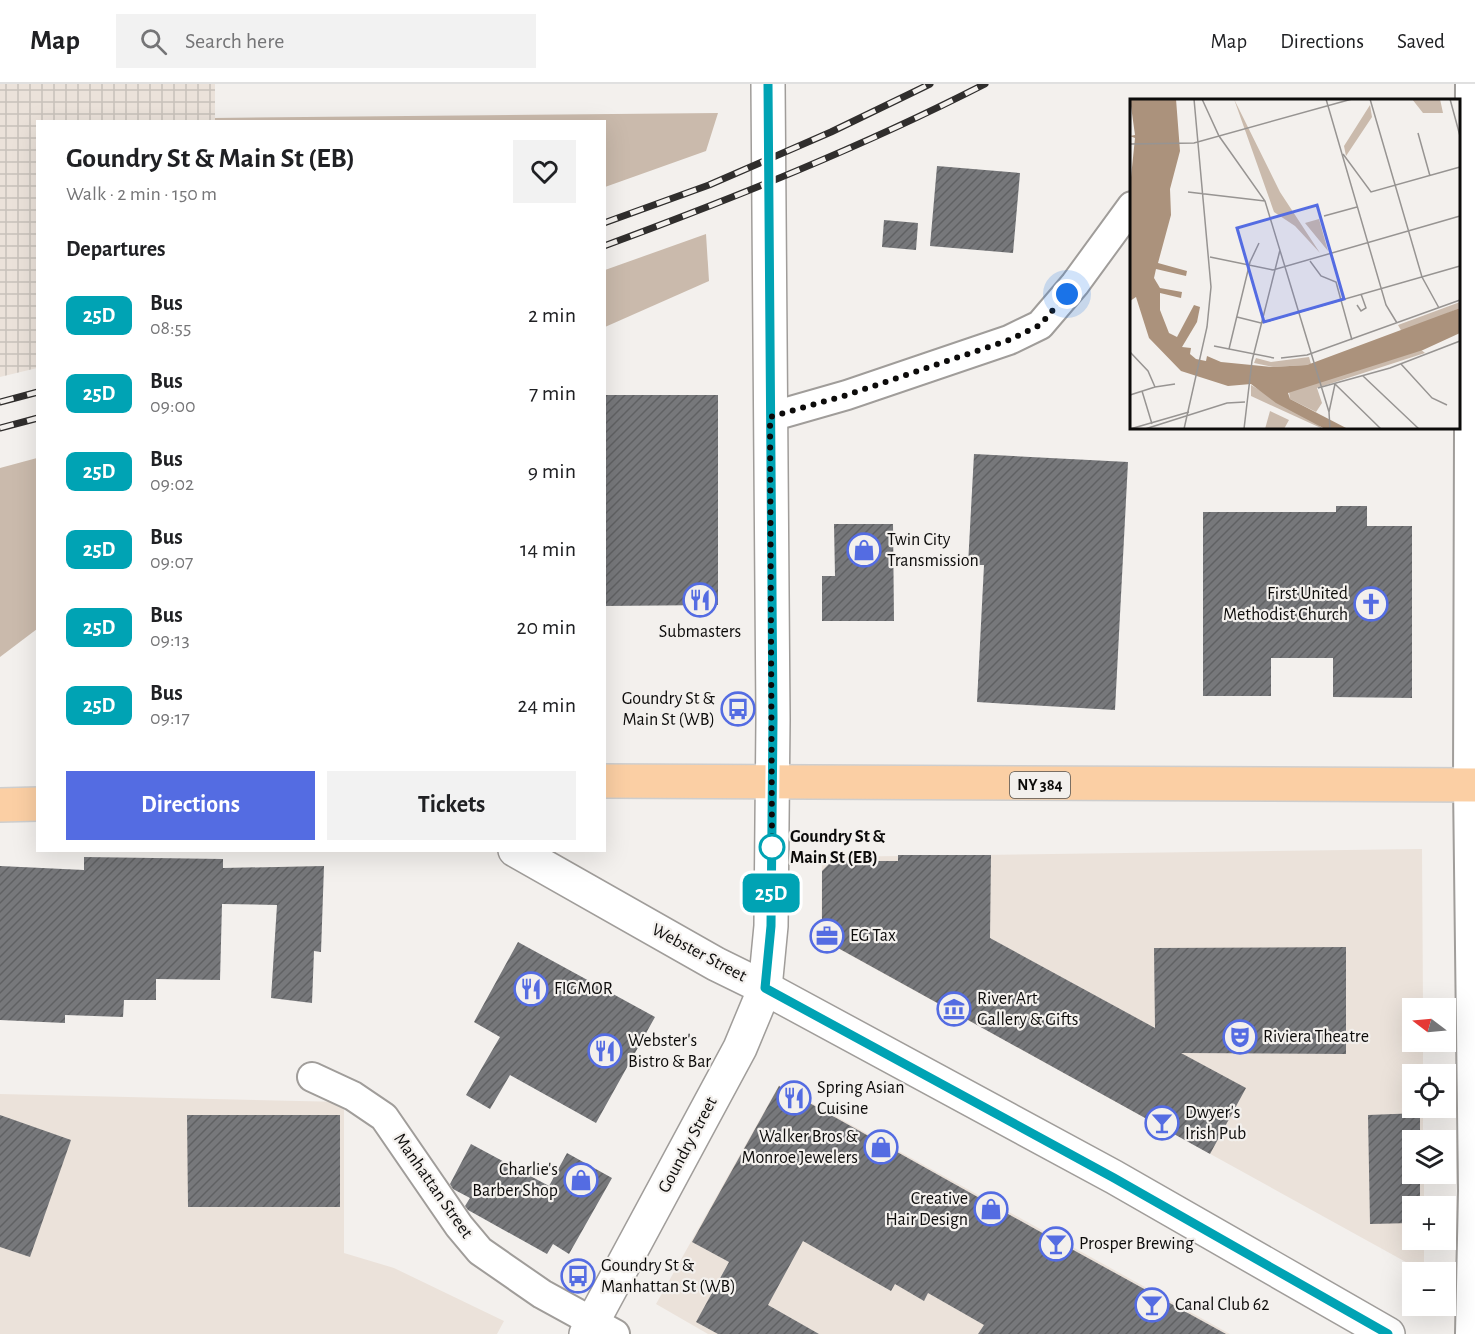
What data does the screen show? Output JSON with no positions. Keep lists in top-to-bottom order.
{
  "streets": {
    "main road": ["NY 384"],
    "street": ["Webster Street", "Goundry Street", "Manhattan Street"]
  },
  "crossings": [
    ["NY 384", "Goundry Street"],
    ["Webster Street", "Goundry Street"],
    ["Goundry Street", "Manhattan Street"]
  ],
  "places": {
    "shop": [
      "Twin City Transmission",
      "Walker Bros & Monroe Jewelers",
      "Charlie's Barber Shop",
      "Creative Hair Design"
    ],
    "restaurant": [
      "Submasters",
      "FIGMOR",
      "Webster's Bistro & Bar",
      "Spring Asian Cuisine"
    ],
    "church": ["First United Methodist Church"],
    "bus stop": ["Goundry St & Main St (WB)", "Goundry St & Manhattan St (WB)"],
    "other": ["Goundry St & Main St (EB)"],
    "office": ["EG Tax"],
    "museum": ["River Art Gallery & Gifts"],
    "theatre": ["Riviera Theatre"],
    "bar": ["Dwyer's Irish Pub", "Prosper Brewing", "Canal Club 62"]
  },
  "lines": ["bus line 25D"],
  "north": "left",
  "page": {
    "header": "Map",
    "search": "Search here",
    "nav": ["Map", "Directions", "Saved"],
    "on_map": "25D",
    "heading": [
      ["Goundry St & Main St (EB)", "Walk · 2 min · 150 m"],
      "Departures"
    ],
    "list": [
      {
        "mark": "25D",
        "name": "Bus",
        "note": "08:55",
        "value": "2 min"
      },
      {
        "mark": "25D",
        "name": "Bus",
        "note": "09:00",
        "value": "7 min"
      },
      {
        "mark": "25D",
        "name": "Bus",
        "note": "09:02",
        "value": "9 min"
      },
      {
        "mark": "25D",
        "name": "Bus",
        "note": "09:07",
        "value": "14 min"
      },
      {
        "mark": "25D",
        "name": "Bus",
        "note": "09:13",
        "value": "20 min"
      },
      {
        "mark": "25D",
        "name": "Bus",
        "note": "09:17",
        "value": "24 min"
      }
    ],
    "buttons": ["Directions", "Tickets"],
    "map_buttons": ["+", "−"]
  }
}
